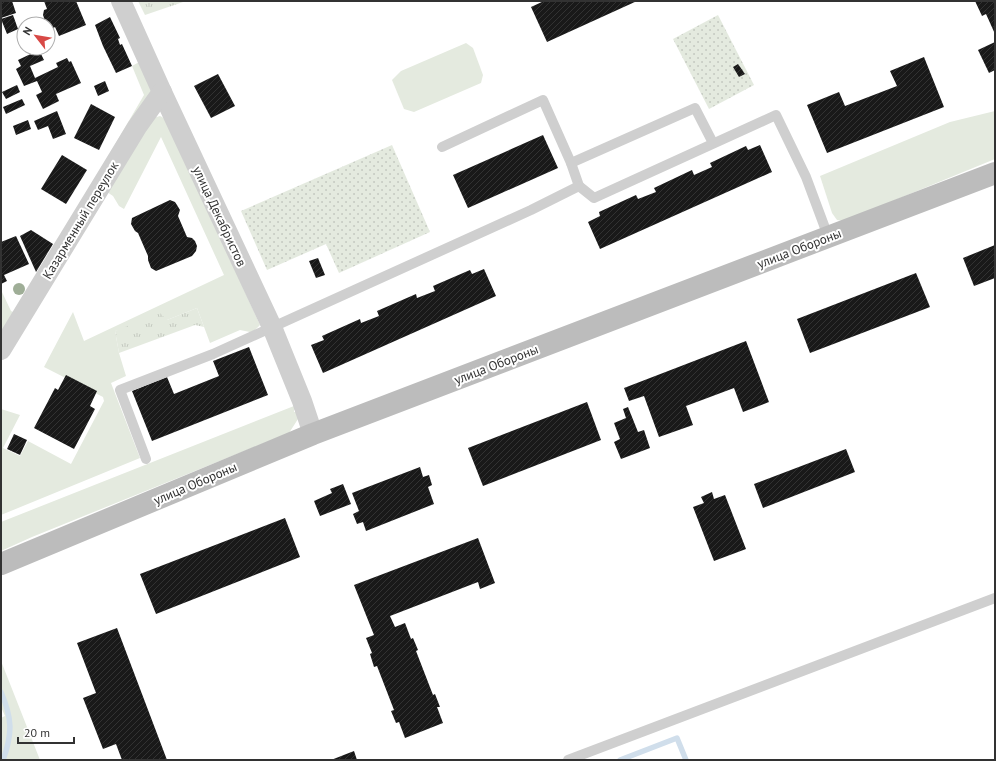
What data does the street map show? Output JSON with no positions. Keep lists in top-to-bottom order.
{
  "streets": {
    "street": ["улица Декабристов", "Казарменный переулок", "улица Обороны"]
  },
  "crossings": [
    ["улица Декабристов", "Казарменный переулок"],
    ["улица Декабристов", "улица Обороны"]
  ],
  "scale_bar": "20 m",
  "north": "top left"
}
